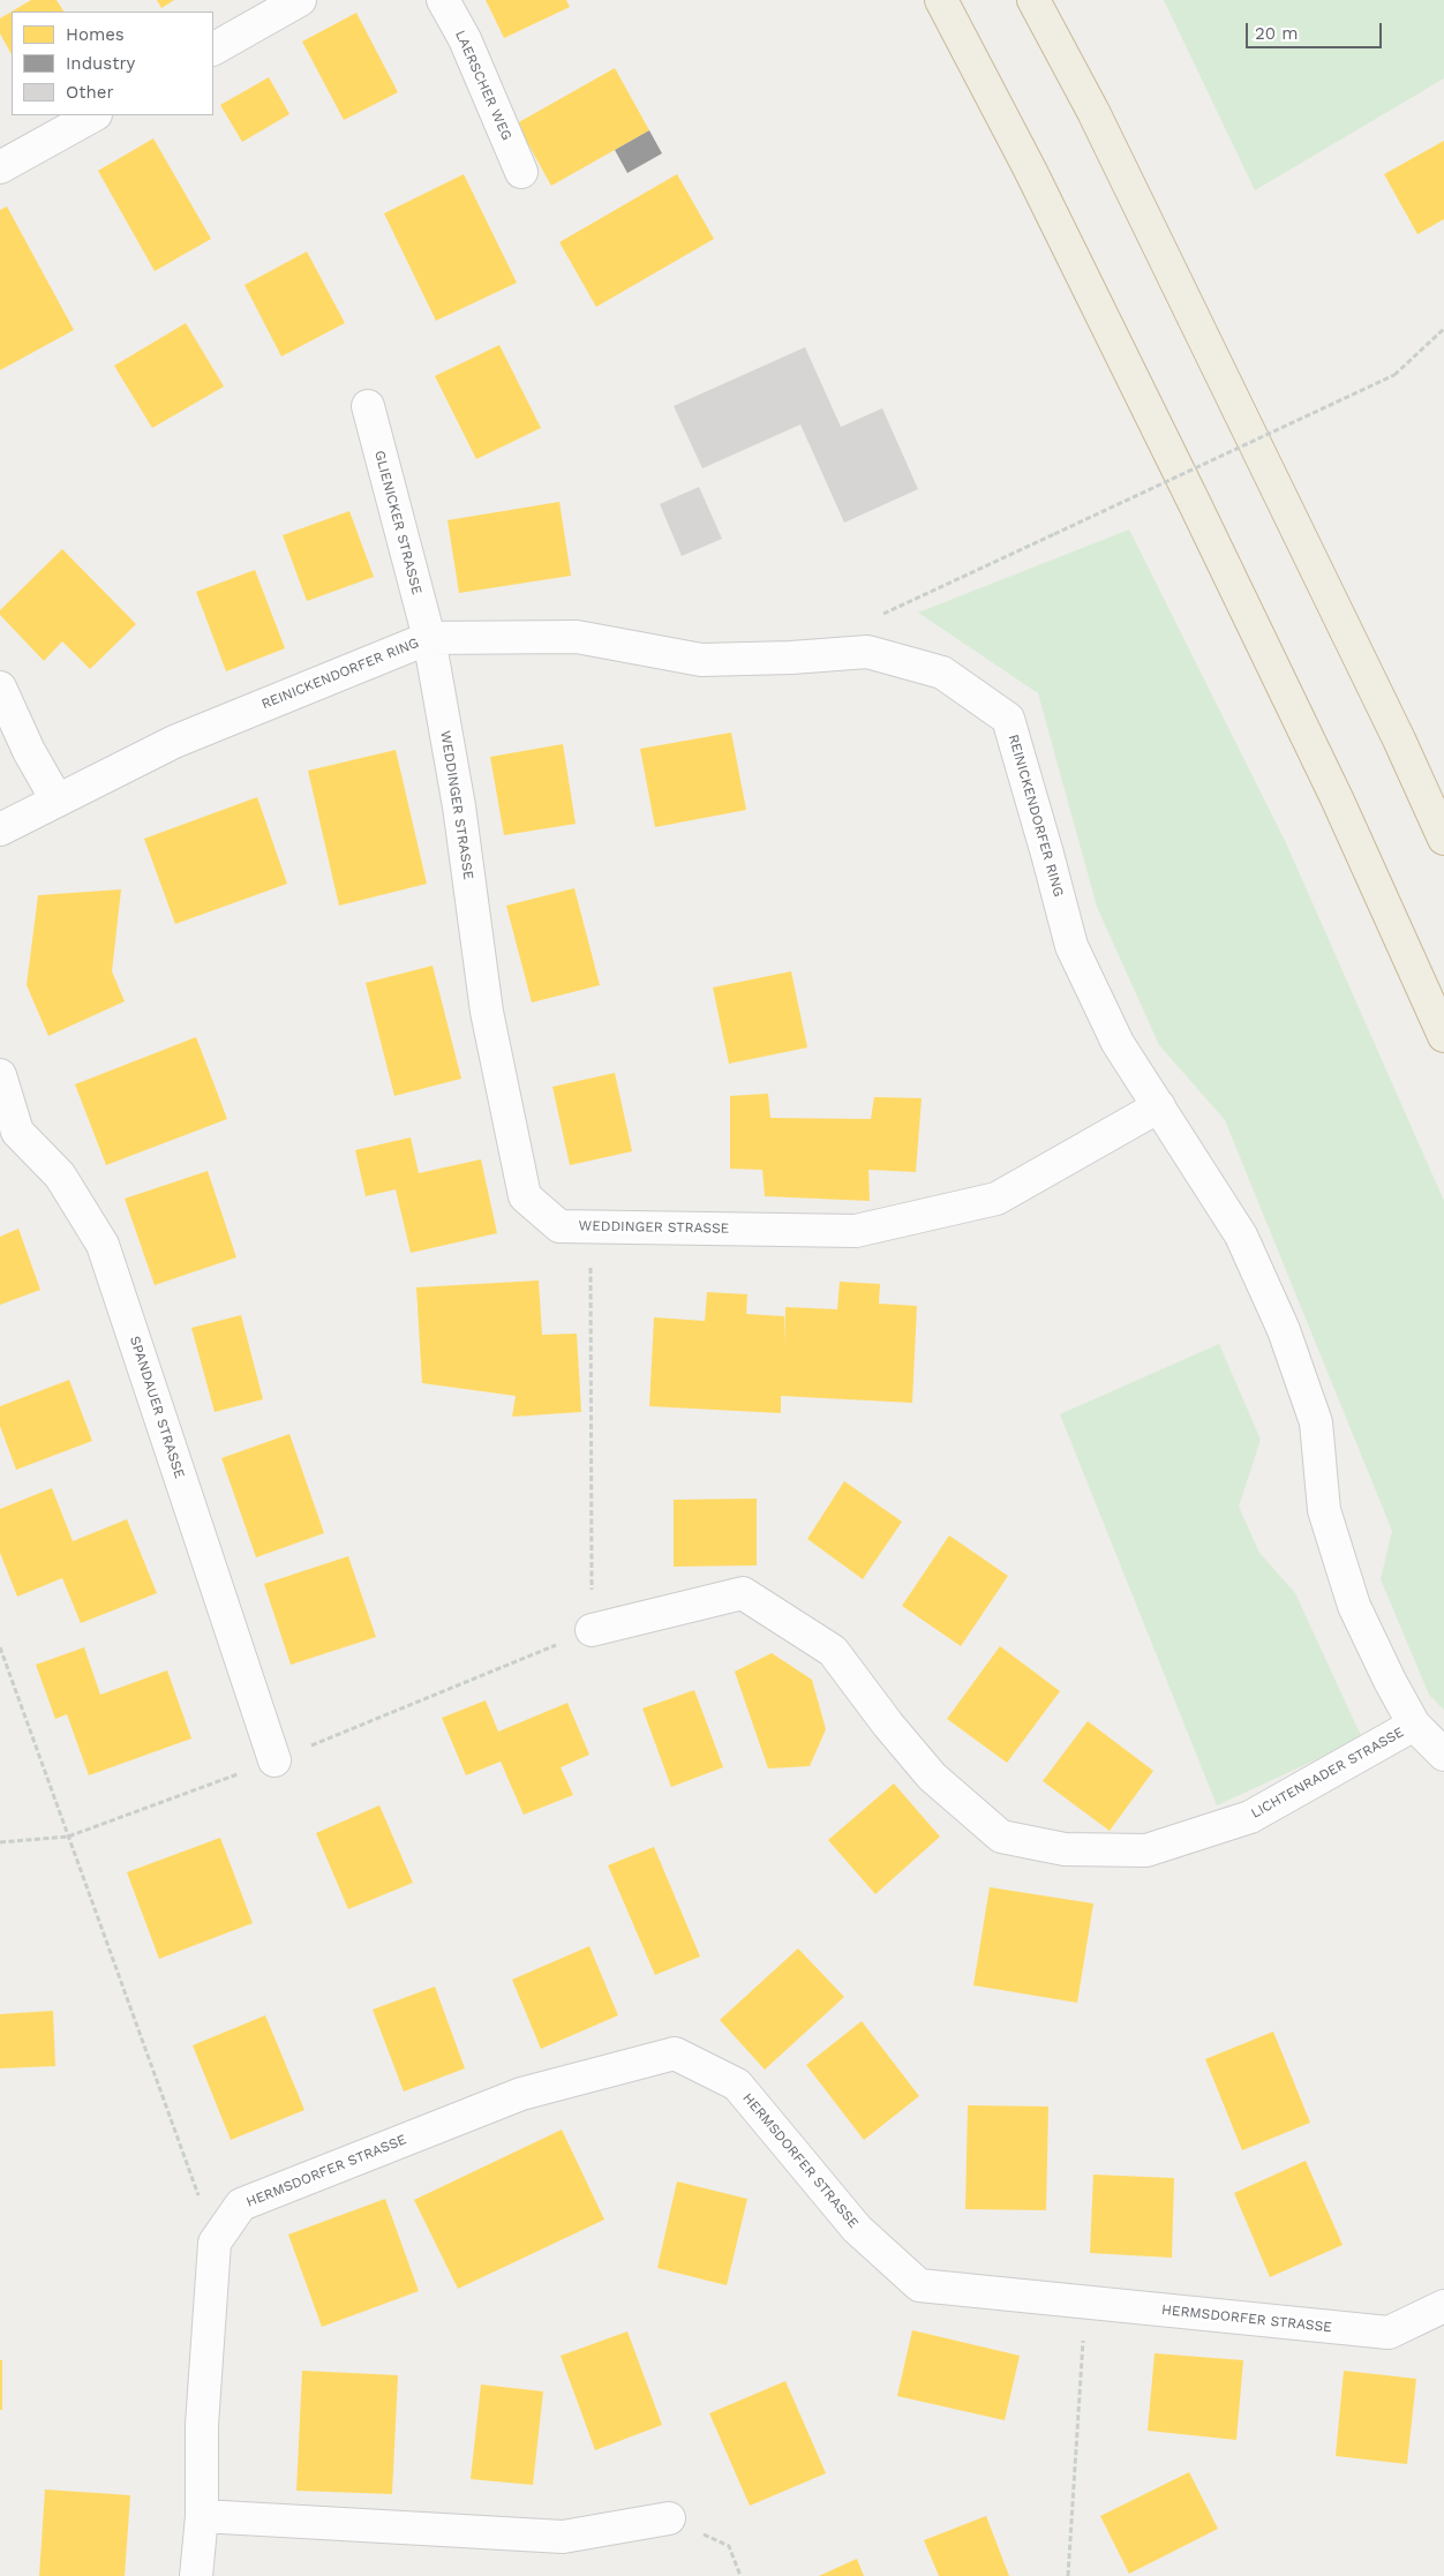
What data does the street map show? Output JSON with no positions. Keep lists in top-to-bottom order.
{
  "streets": {
    "street": [
      "LAERSCHER WEG",
      "GLIENICKER STRASSE",
      "REINICKENDORFER RING",
      "WEDDINGER STRASSE",
      "SPANDAUER STRASSE",
      "LICHTENRADER STRASSE",
      "HERMSDORFER STRASSE"
    ]
  },
  "crossings": [
    ["GLIENICKER STRASSE", "REINICKENDORFER RING"],
    ["GLIENICKER STRASSE", "WEDDINGER STRASSE"],
    ["REINICKENDORFER RING", "WEDDINGER STRASSE"],
    ["REINICKENDORFER RING", "LICHTENRADER STRASSE"]
  ],
  "legend": ["Homes", "Industry", "Other"],
  "scale_bar": "20 m"
}
